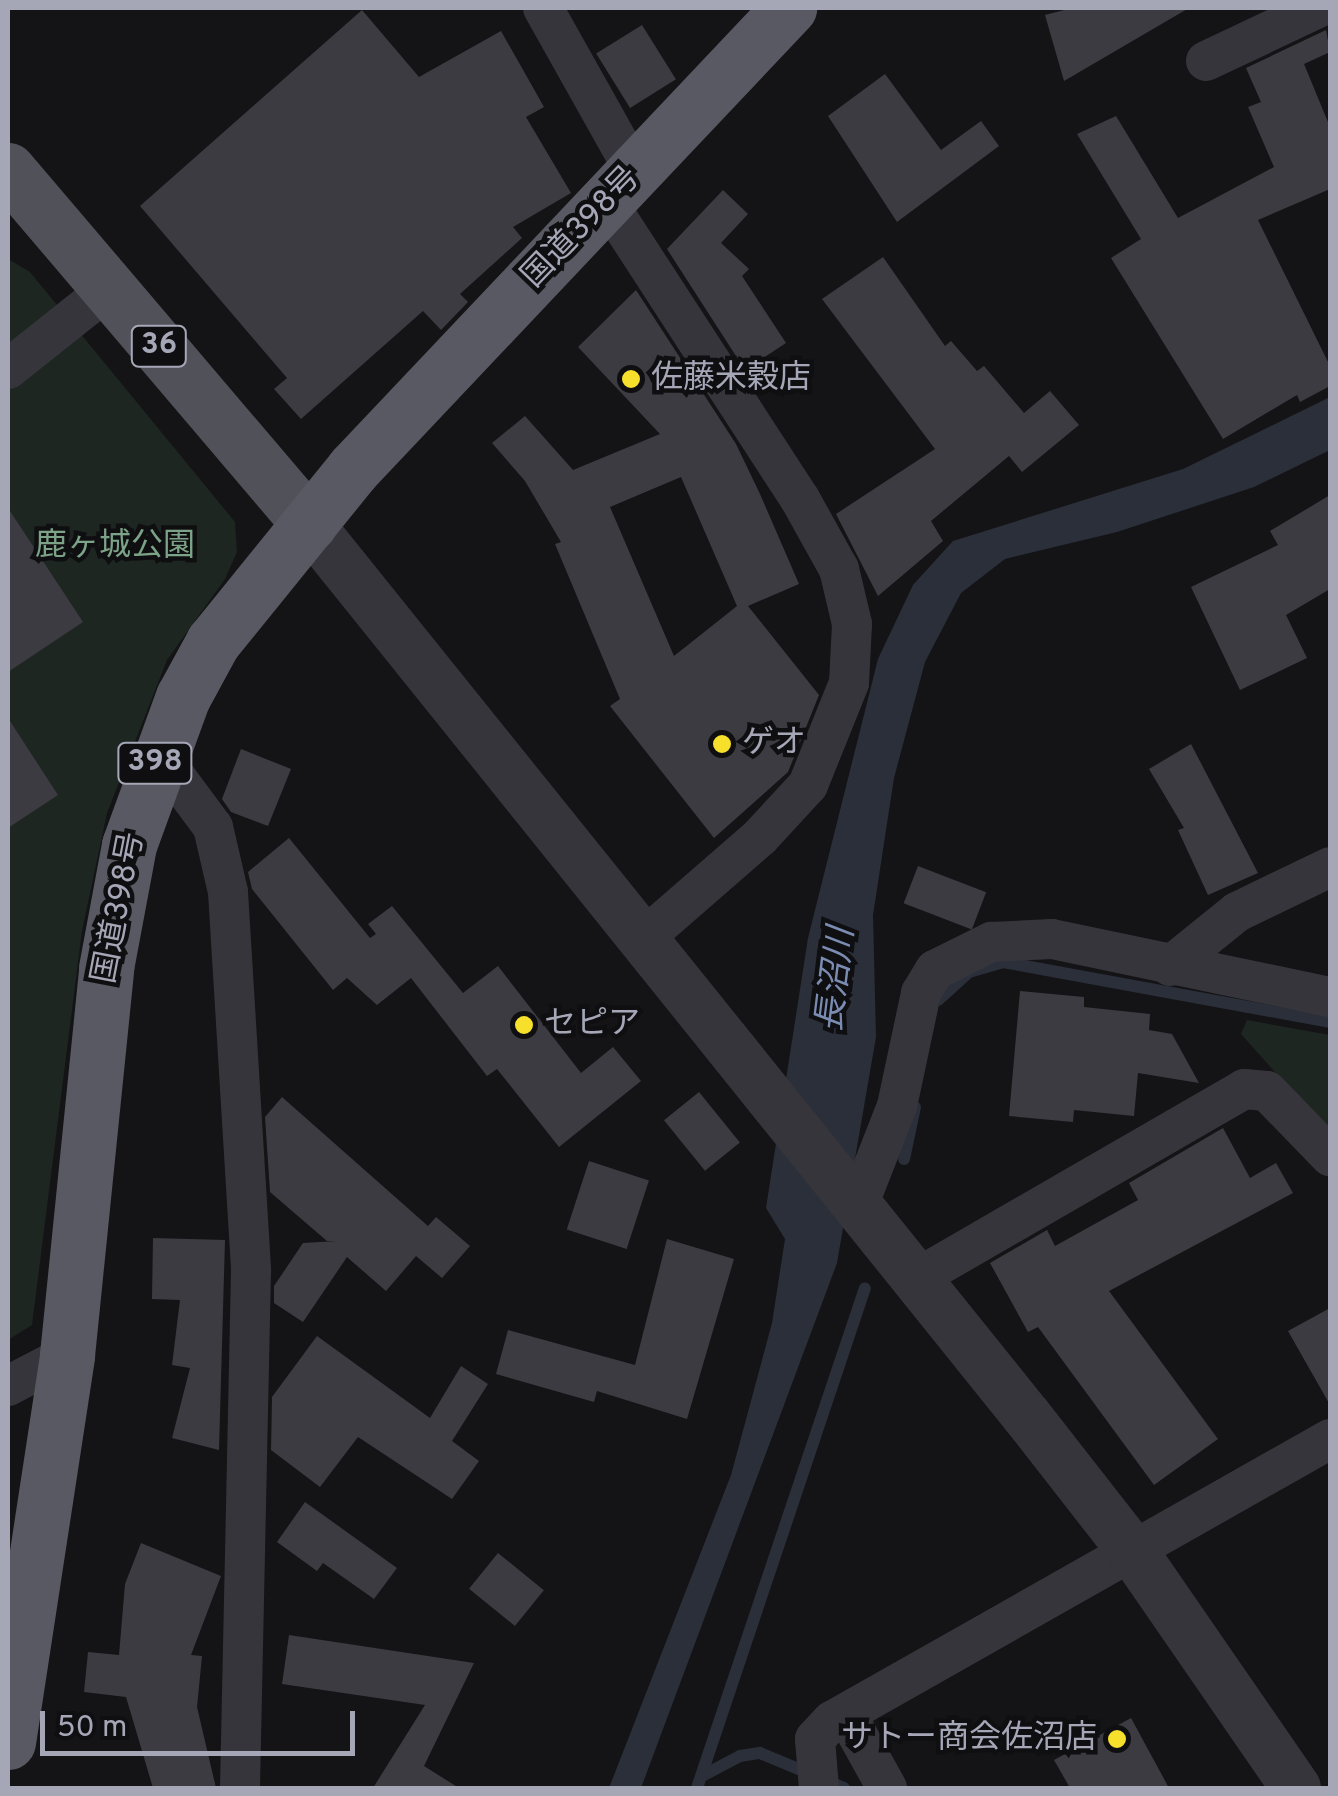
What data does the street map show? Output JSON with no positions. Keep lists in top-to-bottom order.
{
  "streets": {
    "highway": ["国道398号", "398"],
    "main road": ["36"]
  },
  "crossings": [
    ["国道398号", "36"]
  ],
  "water": ["長沼川"],
  "parks": ["鹿ヶ城公園"],
  "places": [
    "佐藤米穀店",
    "ゲオ",
    "セピア",
    "サトー商会佐沼店"
  ],
  "scale_bar": "50 m"
}
